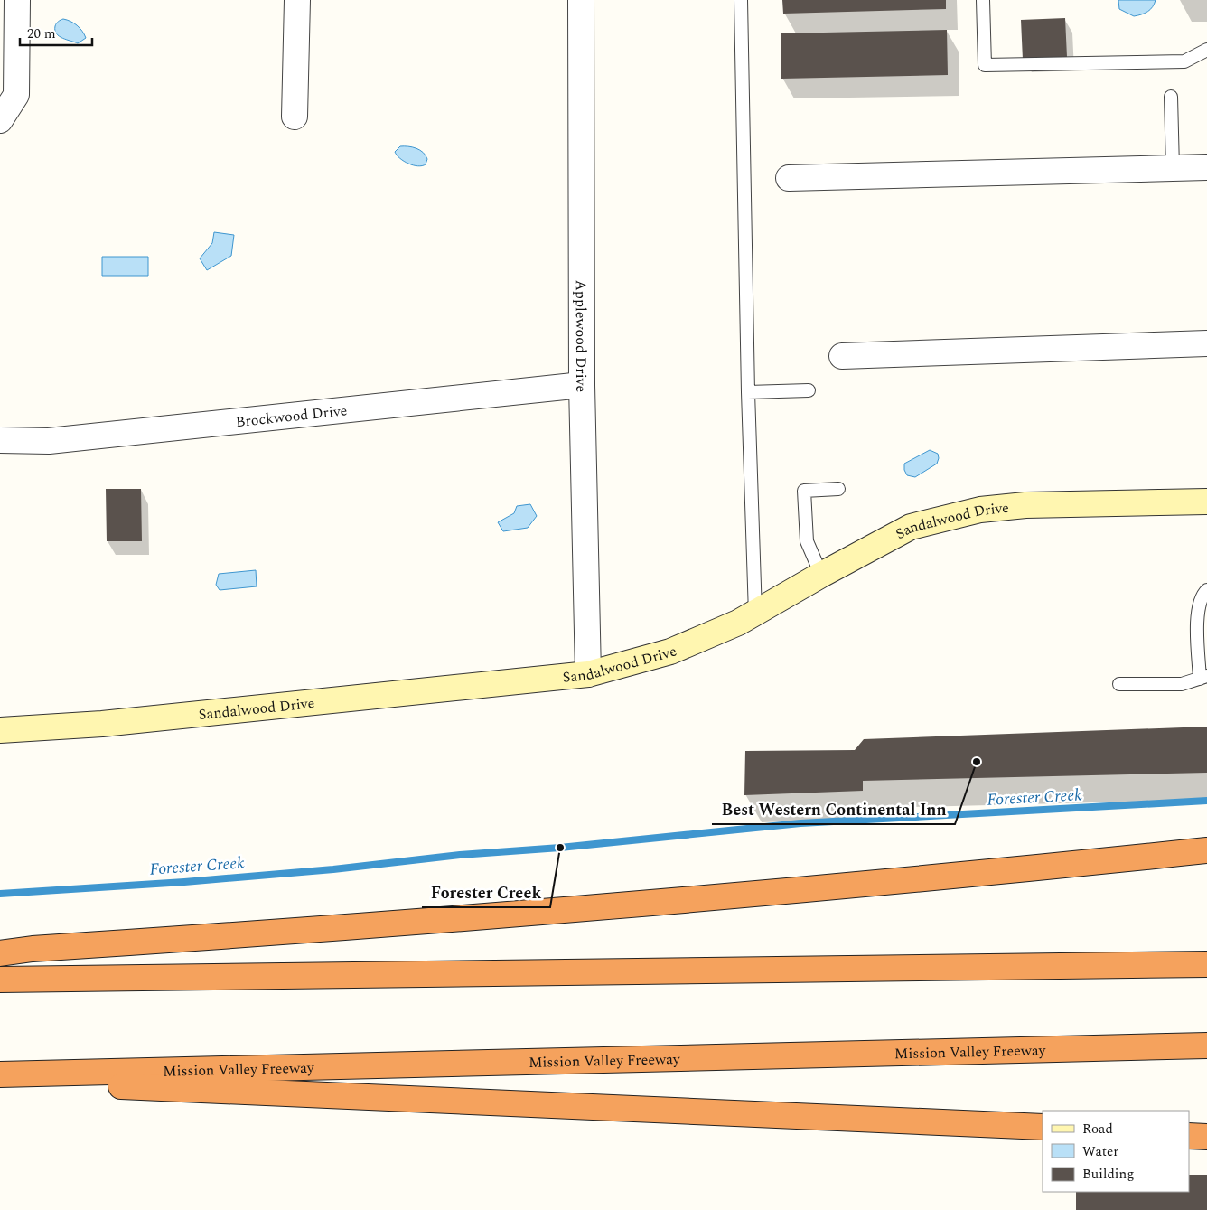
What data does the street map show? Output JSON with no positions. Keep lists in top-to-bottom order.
{
  "streets": {
    "highway": ["Mission Valley Freeway"],
    "street": ["Applewood Drive", "Brockwood Drive", "Sandalwood Drive"]
  },
  "crossings": [
    ["Applewood Drive", "Brockwood Drive"],
    ["Applewood Drive", "Sandalwood Drive"]
  ],
  "water": ["Forester Creek"],
  "places": ["Best Western Continental Inn", "Forester Creek"],
  "legend": ["Road", "Water", "Building"],
  "scale_bar": "20 m"
}
